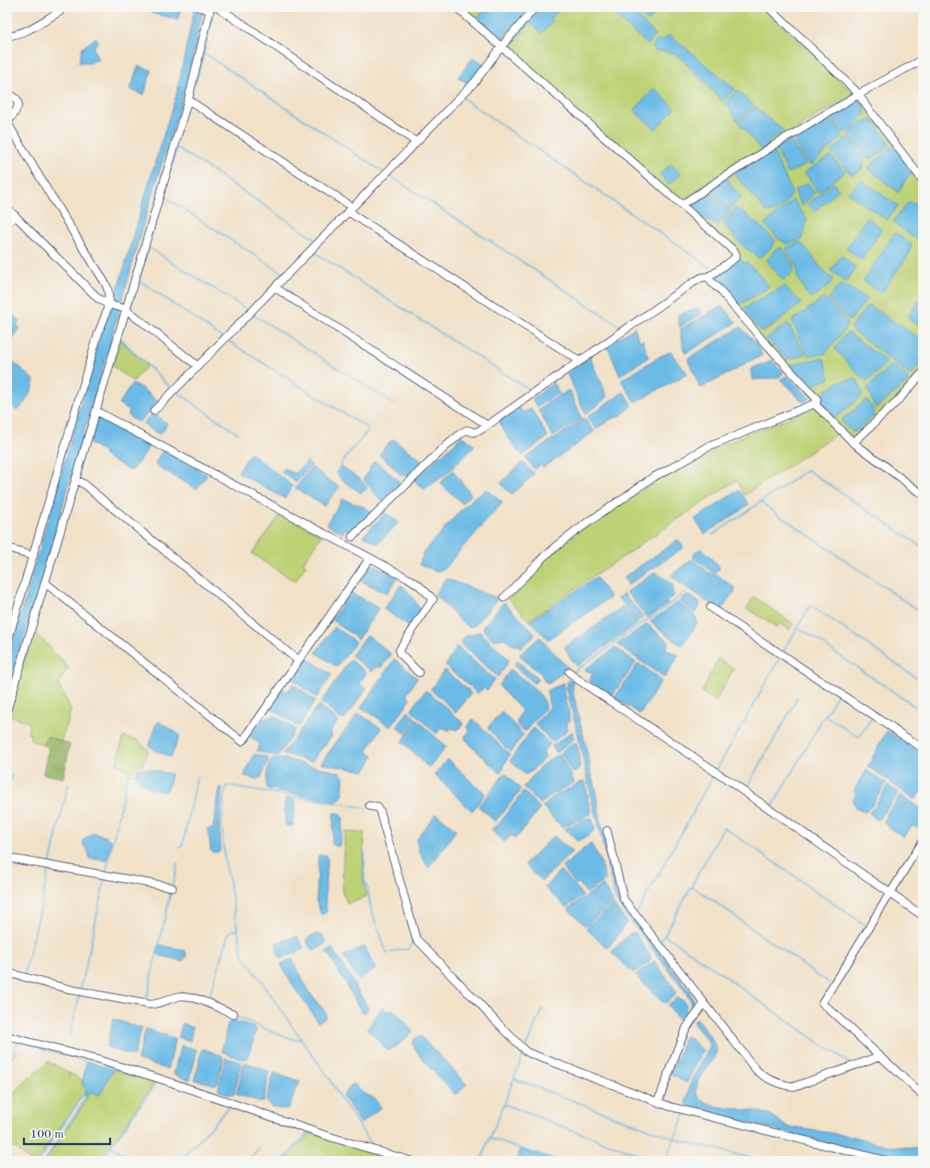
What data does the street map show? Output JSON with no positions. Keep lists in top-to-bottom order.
{
  "scale_bar": "100 m"
}
